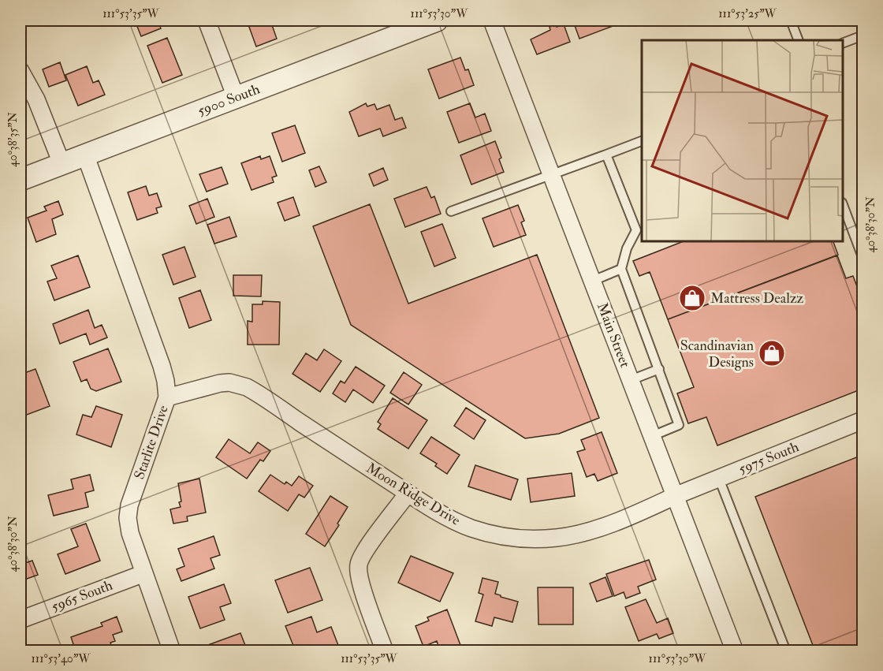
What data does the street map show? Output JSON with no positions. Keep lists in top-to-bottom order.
{
  "streets": {
    "street": [
      "5900 South",
      "Main Street",
      "Starlite Drive",
      "5975 South",
      "Moon Ridge Drive",
      "5965 South"
    ]
  },
  "crossings": [
    ["5900 South", "Starlite Drive"],
    ["Main Street", "5975 South"],
    ["Main Street", "Moon Ridge Drive"],
    ["Starlite Drive", "Moon Ridge Drive"],
    ["Starlite Drive", "5965 South"],
    ["5975 South", "Moon Ridge Drive"]
  ],
  "places": {
    "shop": ["Mattress Dealzz", "Scandinavian Designs"]
  },
  "coordinates": [
    "111°53'35\"W",
    "111°53'30\"W",
    "111°53'25\"W",
    "40°38'35\"N",
    "40°38'30\"N",
    "111°53'40\"W"
  ]
}
